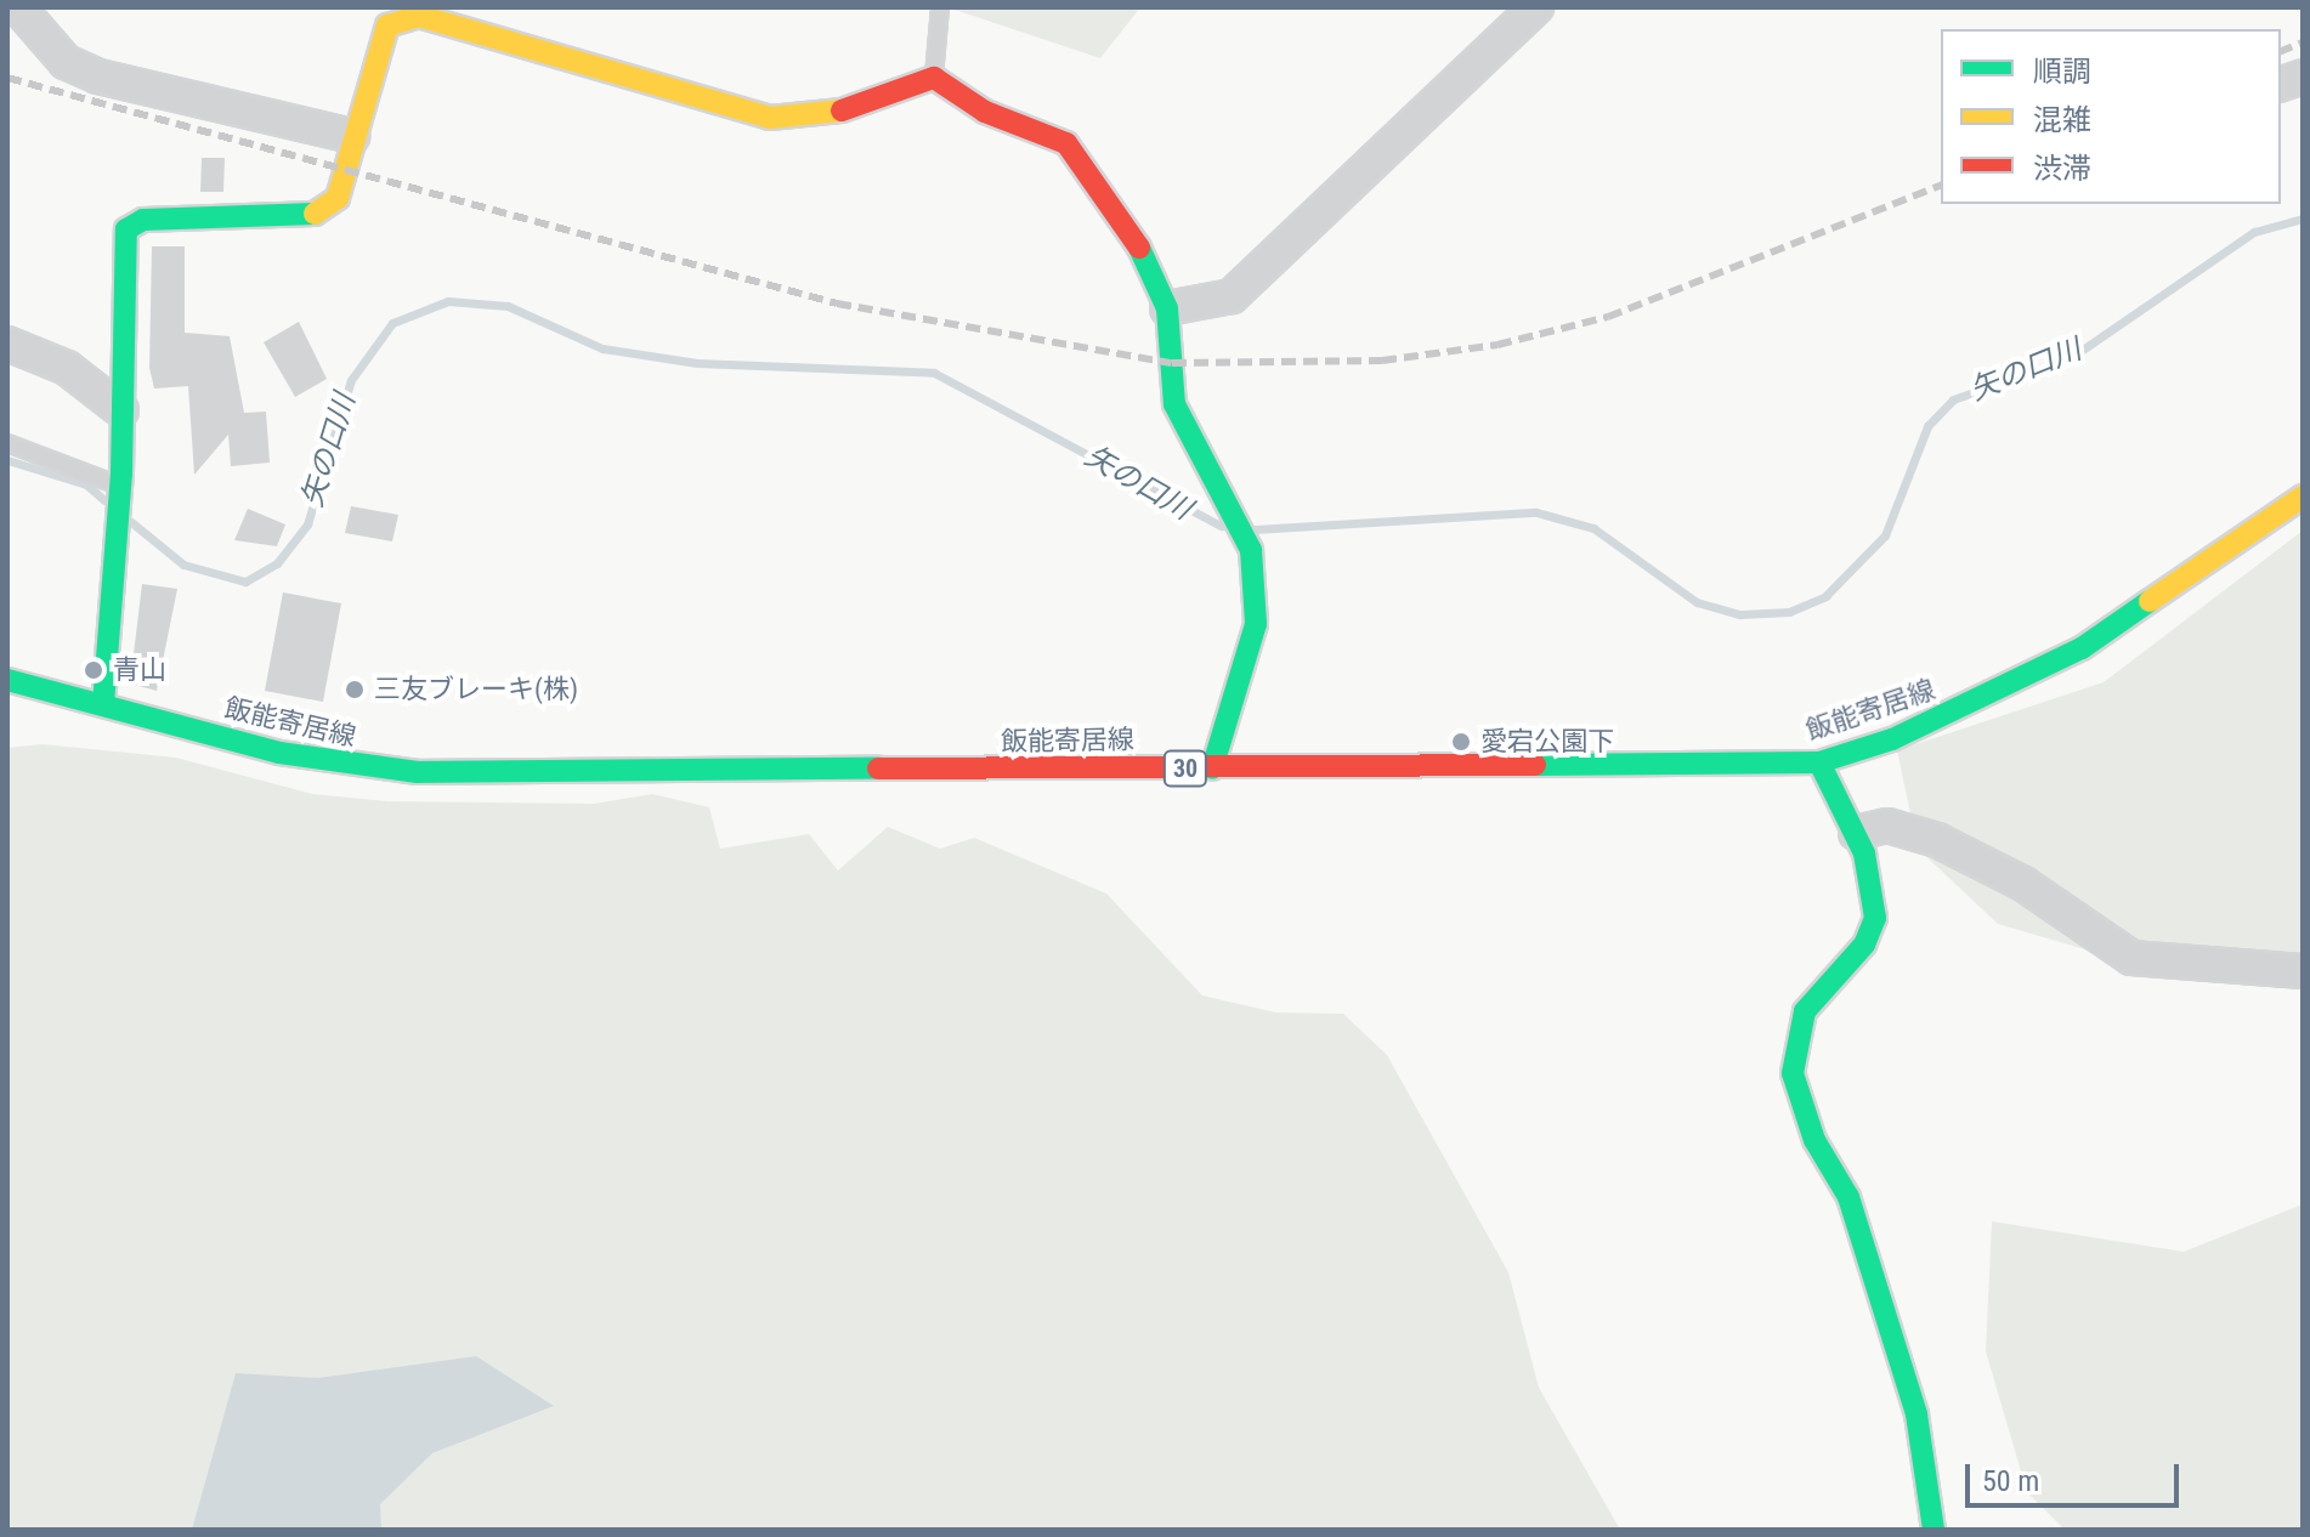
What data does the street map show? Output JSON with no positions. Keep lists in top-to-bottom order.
{
  "streets": {
    "street": ["飯能寄居線", "30"]
  },
  "water": ["矢の口川"],
  "places": ["青山", "三友ブレーキ(株)", "愛宕公園下"],
  "legend": ["順調", "混雑", "渋滞"],
  "scale_bar": "50 m"
}
